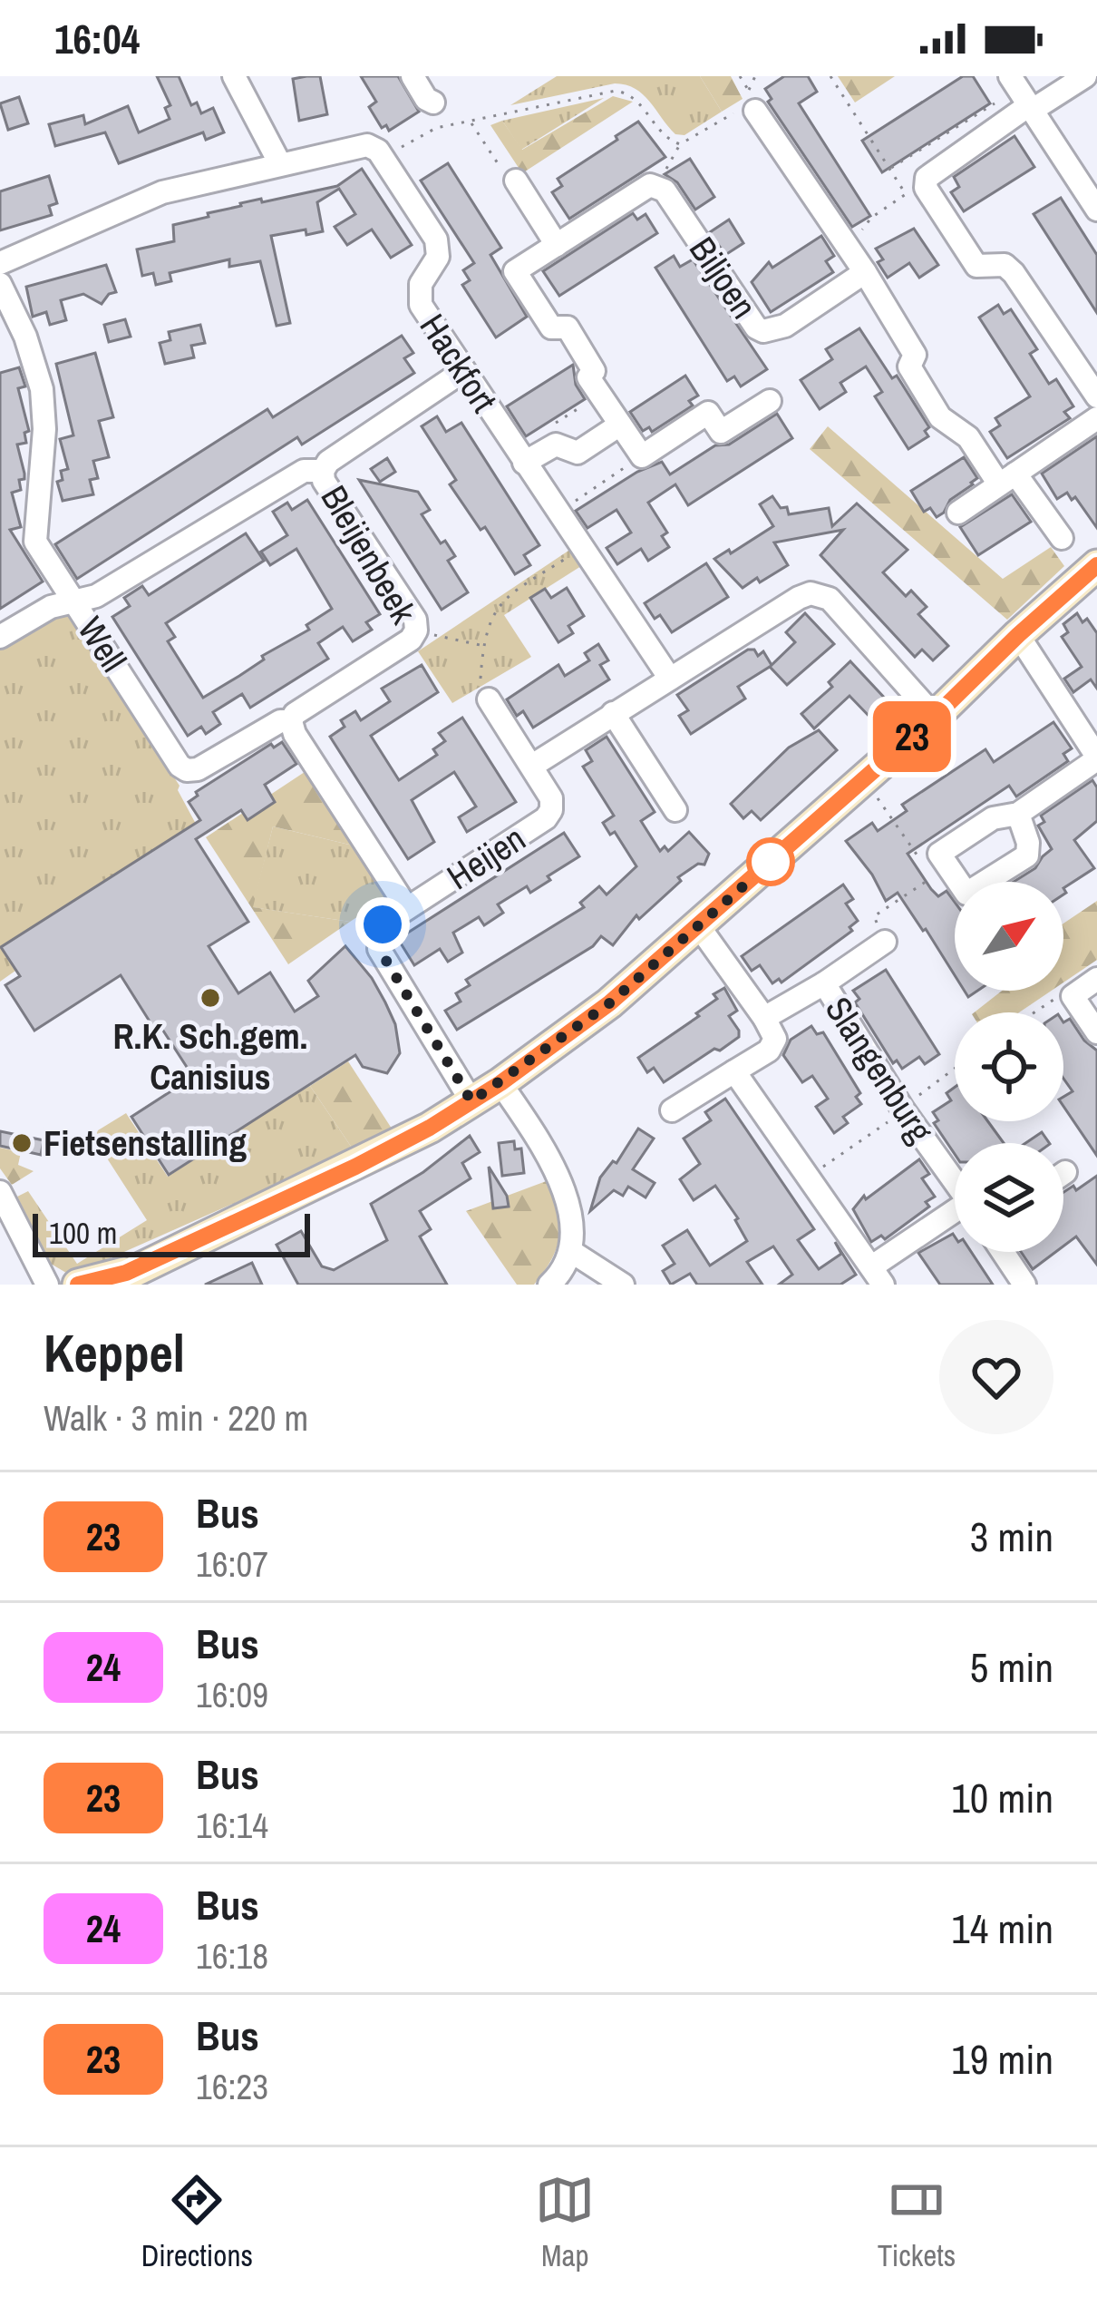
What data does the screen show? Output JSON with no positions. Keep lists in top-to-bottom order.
{
  "streets": {
    "street": [
      "Biljoen",
      "Hackfort",
      "Bleijenbeek",
      "Well",
      "Heijen",
      "Slangenburg"
    ]
  },
  "crossings": [
    ["Hackfort", "Bleijenbeek"],
    ["Bleijenbeek", "Well"]
  ],
  "places": ["R.K. Sch.gem. Canisius", "Fietsenstalling"],
  "lines": ["bus line 23"],
  "scale_bar": "100 m",
  "north": "top right",
  "page": {
    "status": "16:04",
    "on_map": "23",
    "scale": "100 m",
    "heading": ["Keppel", "Walk · 3 min · 220 m"],
    "list": [
      {
        "mark": "23",
        "name": "Bus",
        "note": "16:07",
        "value": "3 min"
      },
      {
        "mark": "24",
        "name": "Bus",
        "note": "16:09",
        "value": "5 min"
      },
      {
        "mark": "23",
        "name": "Bus",
        "note": "16:14",
        "value": "10 min"
      },
      {
        "mark": "24",
        "name": "Bus",
        "note": "16:18",
        "value": "14 min"
      },
      {
        "mark": "23",
        "name": "Bus",
        "note": "16:23",
        "value": "19 min"
      }
    ],
    "tabs": ["Directions", "Map", "Tickets"]
  }
}
